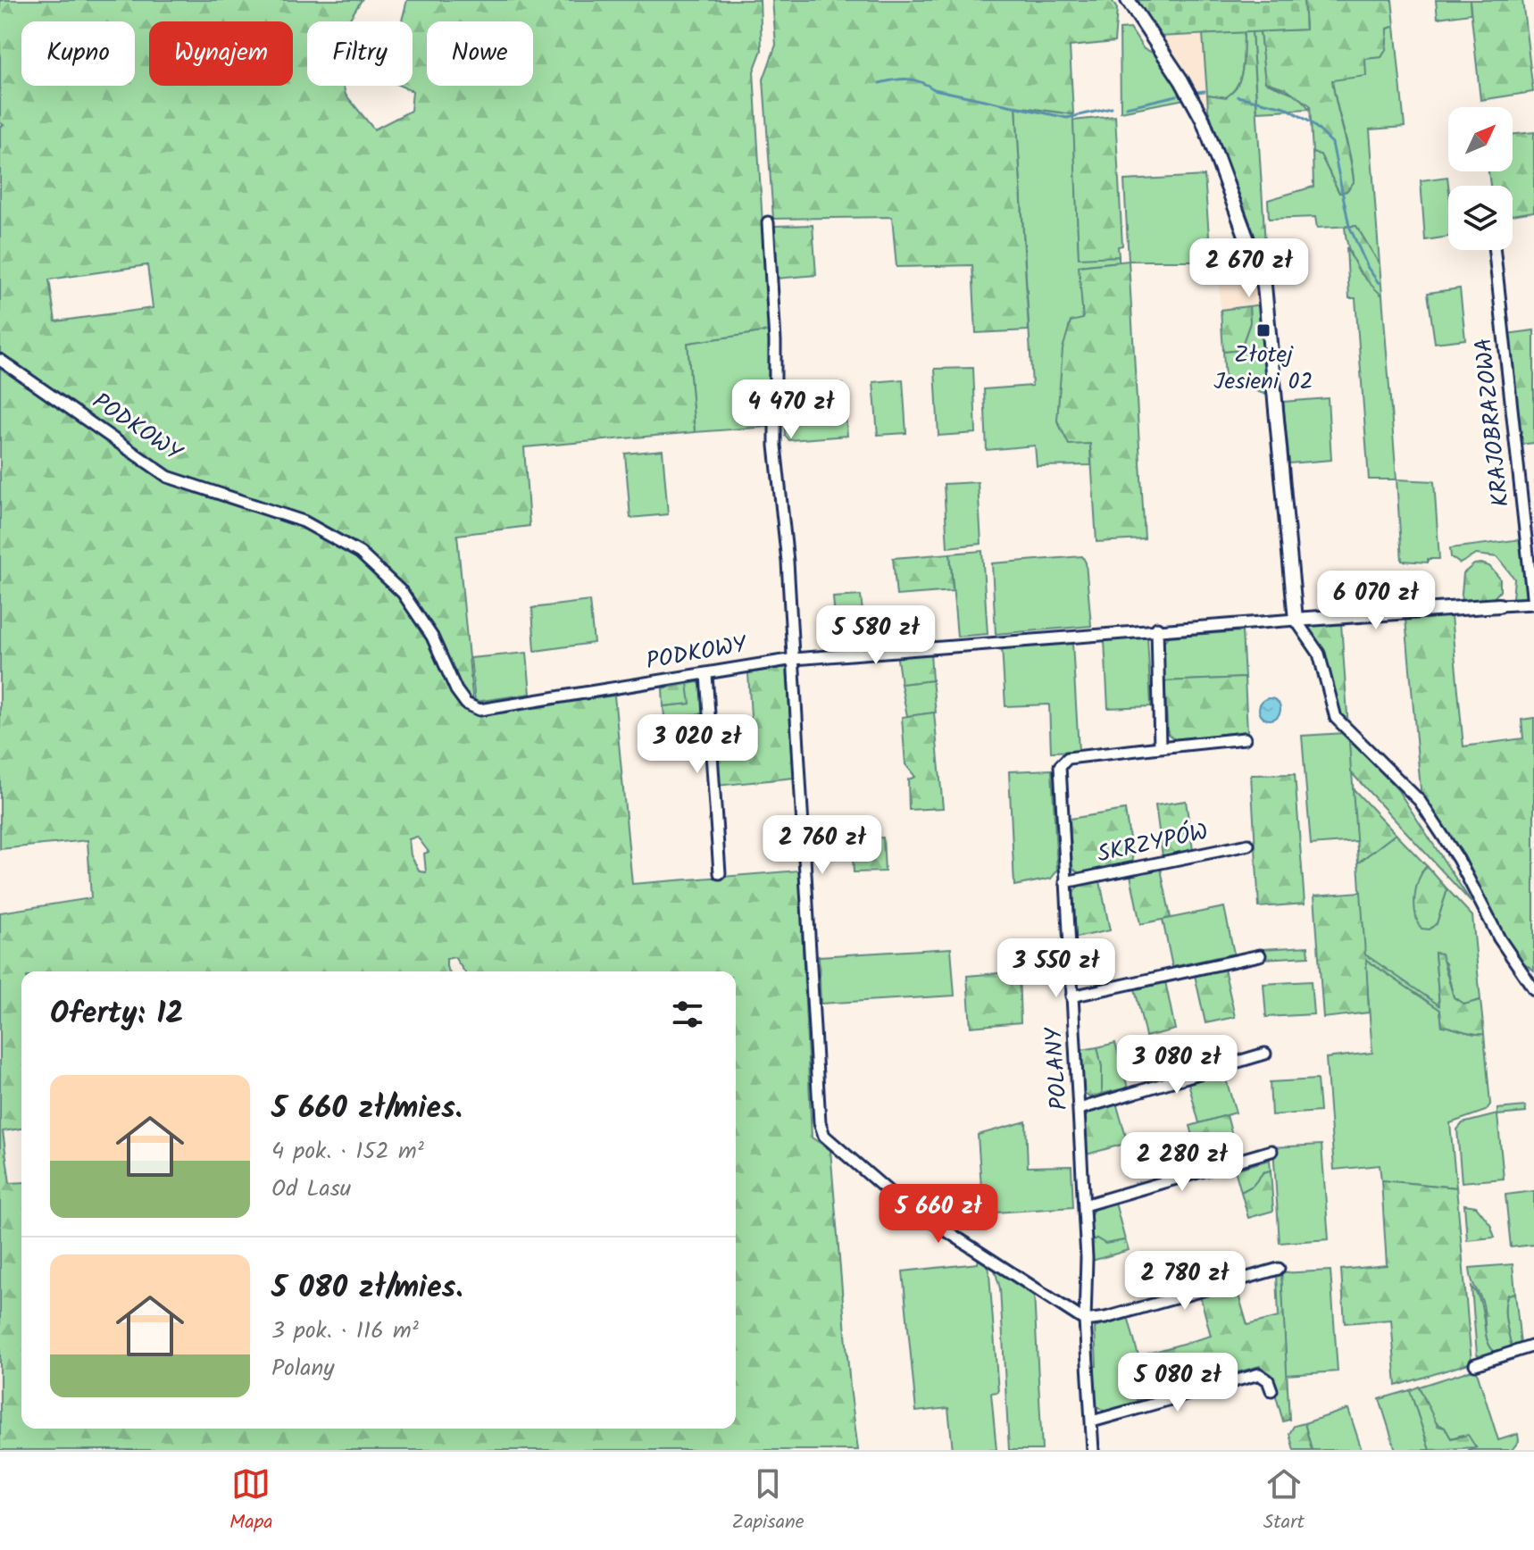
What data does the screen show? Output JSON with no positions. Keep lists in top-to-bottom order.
{
  "streets": {
    "street": [
      "KRAJOBRAZOWA",
      "PODKOWY",
      "SKRZYPÓW",
      "POLANY"
    ]
  },
  "crossings": [
    ["KRAJOBRAZOWA", "PODKOWY"],
    ["SKRZYPÓW", "POLANY"]
  ],
  "places": {
    "transit": ["Złotej Jesieni 02"]
  },
  "north": "top right",
  "page": {
    "chip": [
      "Kupno",
      "Wynajem",
      "Filtry",
      "Nowe"
    ],
    "price": [
      "2 670 zł",
      "4 470 zł",
      "6 070 zł",
      "5 580 zł",
      "3 020 zł",
      "2 760 zł",
      "3 550 zł",
      "3 080 zł",
      "2 280 zł",
      "5 660 zł",
      "2 780 zł",
      "5 080 zł"
    ],
    "heading": "Oferty: 12",
    "list": [
      {
        "name": "5 660 zł/mies.",
        "note": "4 pok. · 152 m² · Od Lasu"
      },
      {
        "name": "5 080 zł/mies.",
        "note": "3 pok. · 116 m² · Polany"
      }
    ],
    "tabs": ["Mapa", "Zapisane", "Start"]
  }
}
